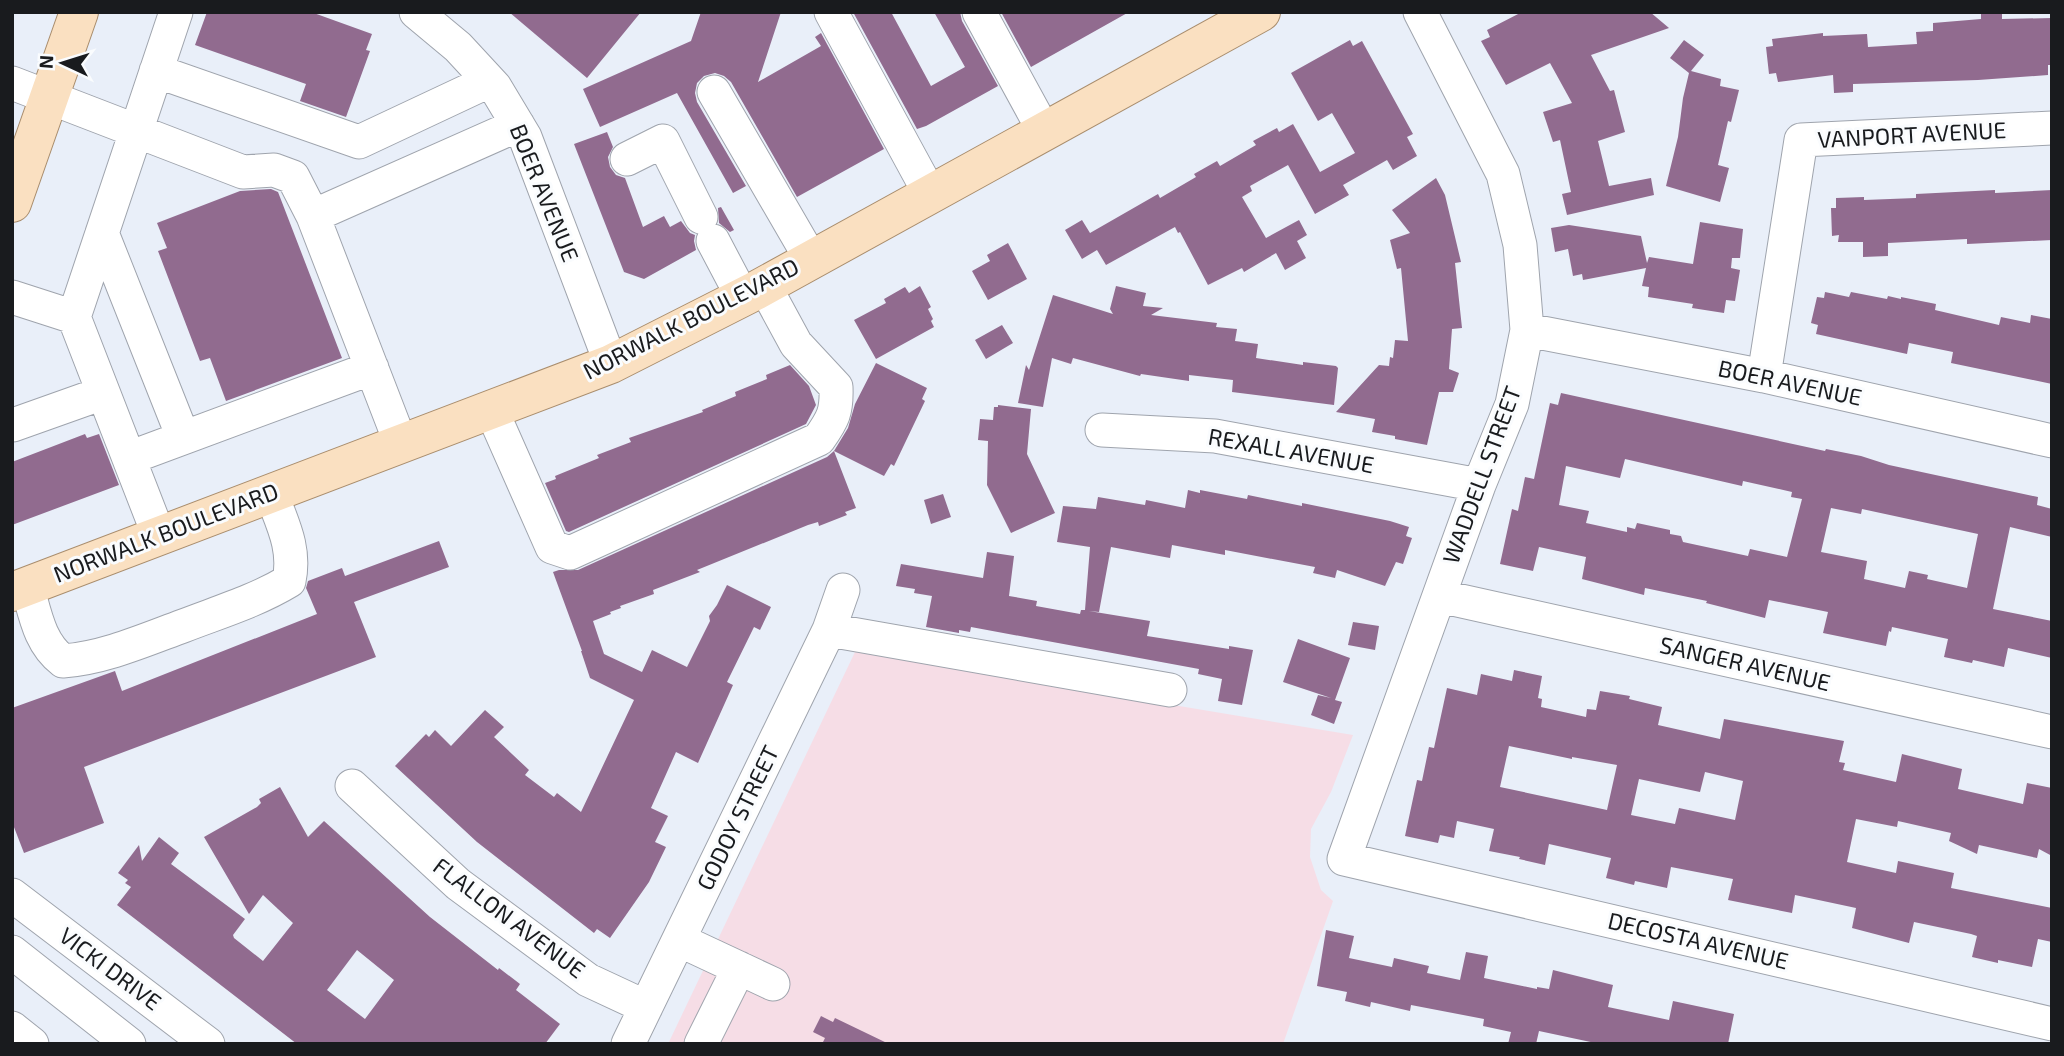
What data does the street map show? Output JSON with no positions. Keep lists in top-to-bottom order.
{
  "streets": {
    "main road": ["NORWALK BOULEVARD"],
    "street": [
      "VANPORT AVENUE",
      "BOER AVENUE",
      "REXALL AVENUE",
      "WADDELL STREET",
      "SANGER AVENUE",
      "GODOY STREET",
      "FLALLON AVENUE",
      "DECOSTA AVENUE",
      "VICKI DRIVE"
    ]
  },
  "crossings": [
    ["VANPORT AVENUE", "BOER AVENUE"],
    ["BOER AVENUE", "NORWALK BOULEVARD"],
    ["BOER AVENUE", "WADDELL STREET"],
    ["REXALL AVENUE", "WADDELL STREET"],
    ["WADDELL STREET", "SANGER AVENUE"],
    ["WADDELL STREET", "DECOSTA AVENUE"],
    ["GODOY STREET", "FLALLON AVENUE"]
  ],
  "north": "left"
}
